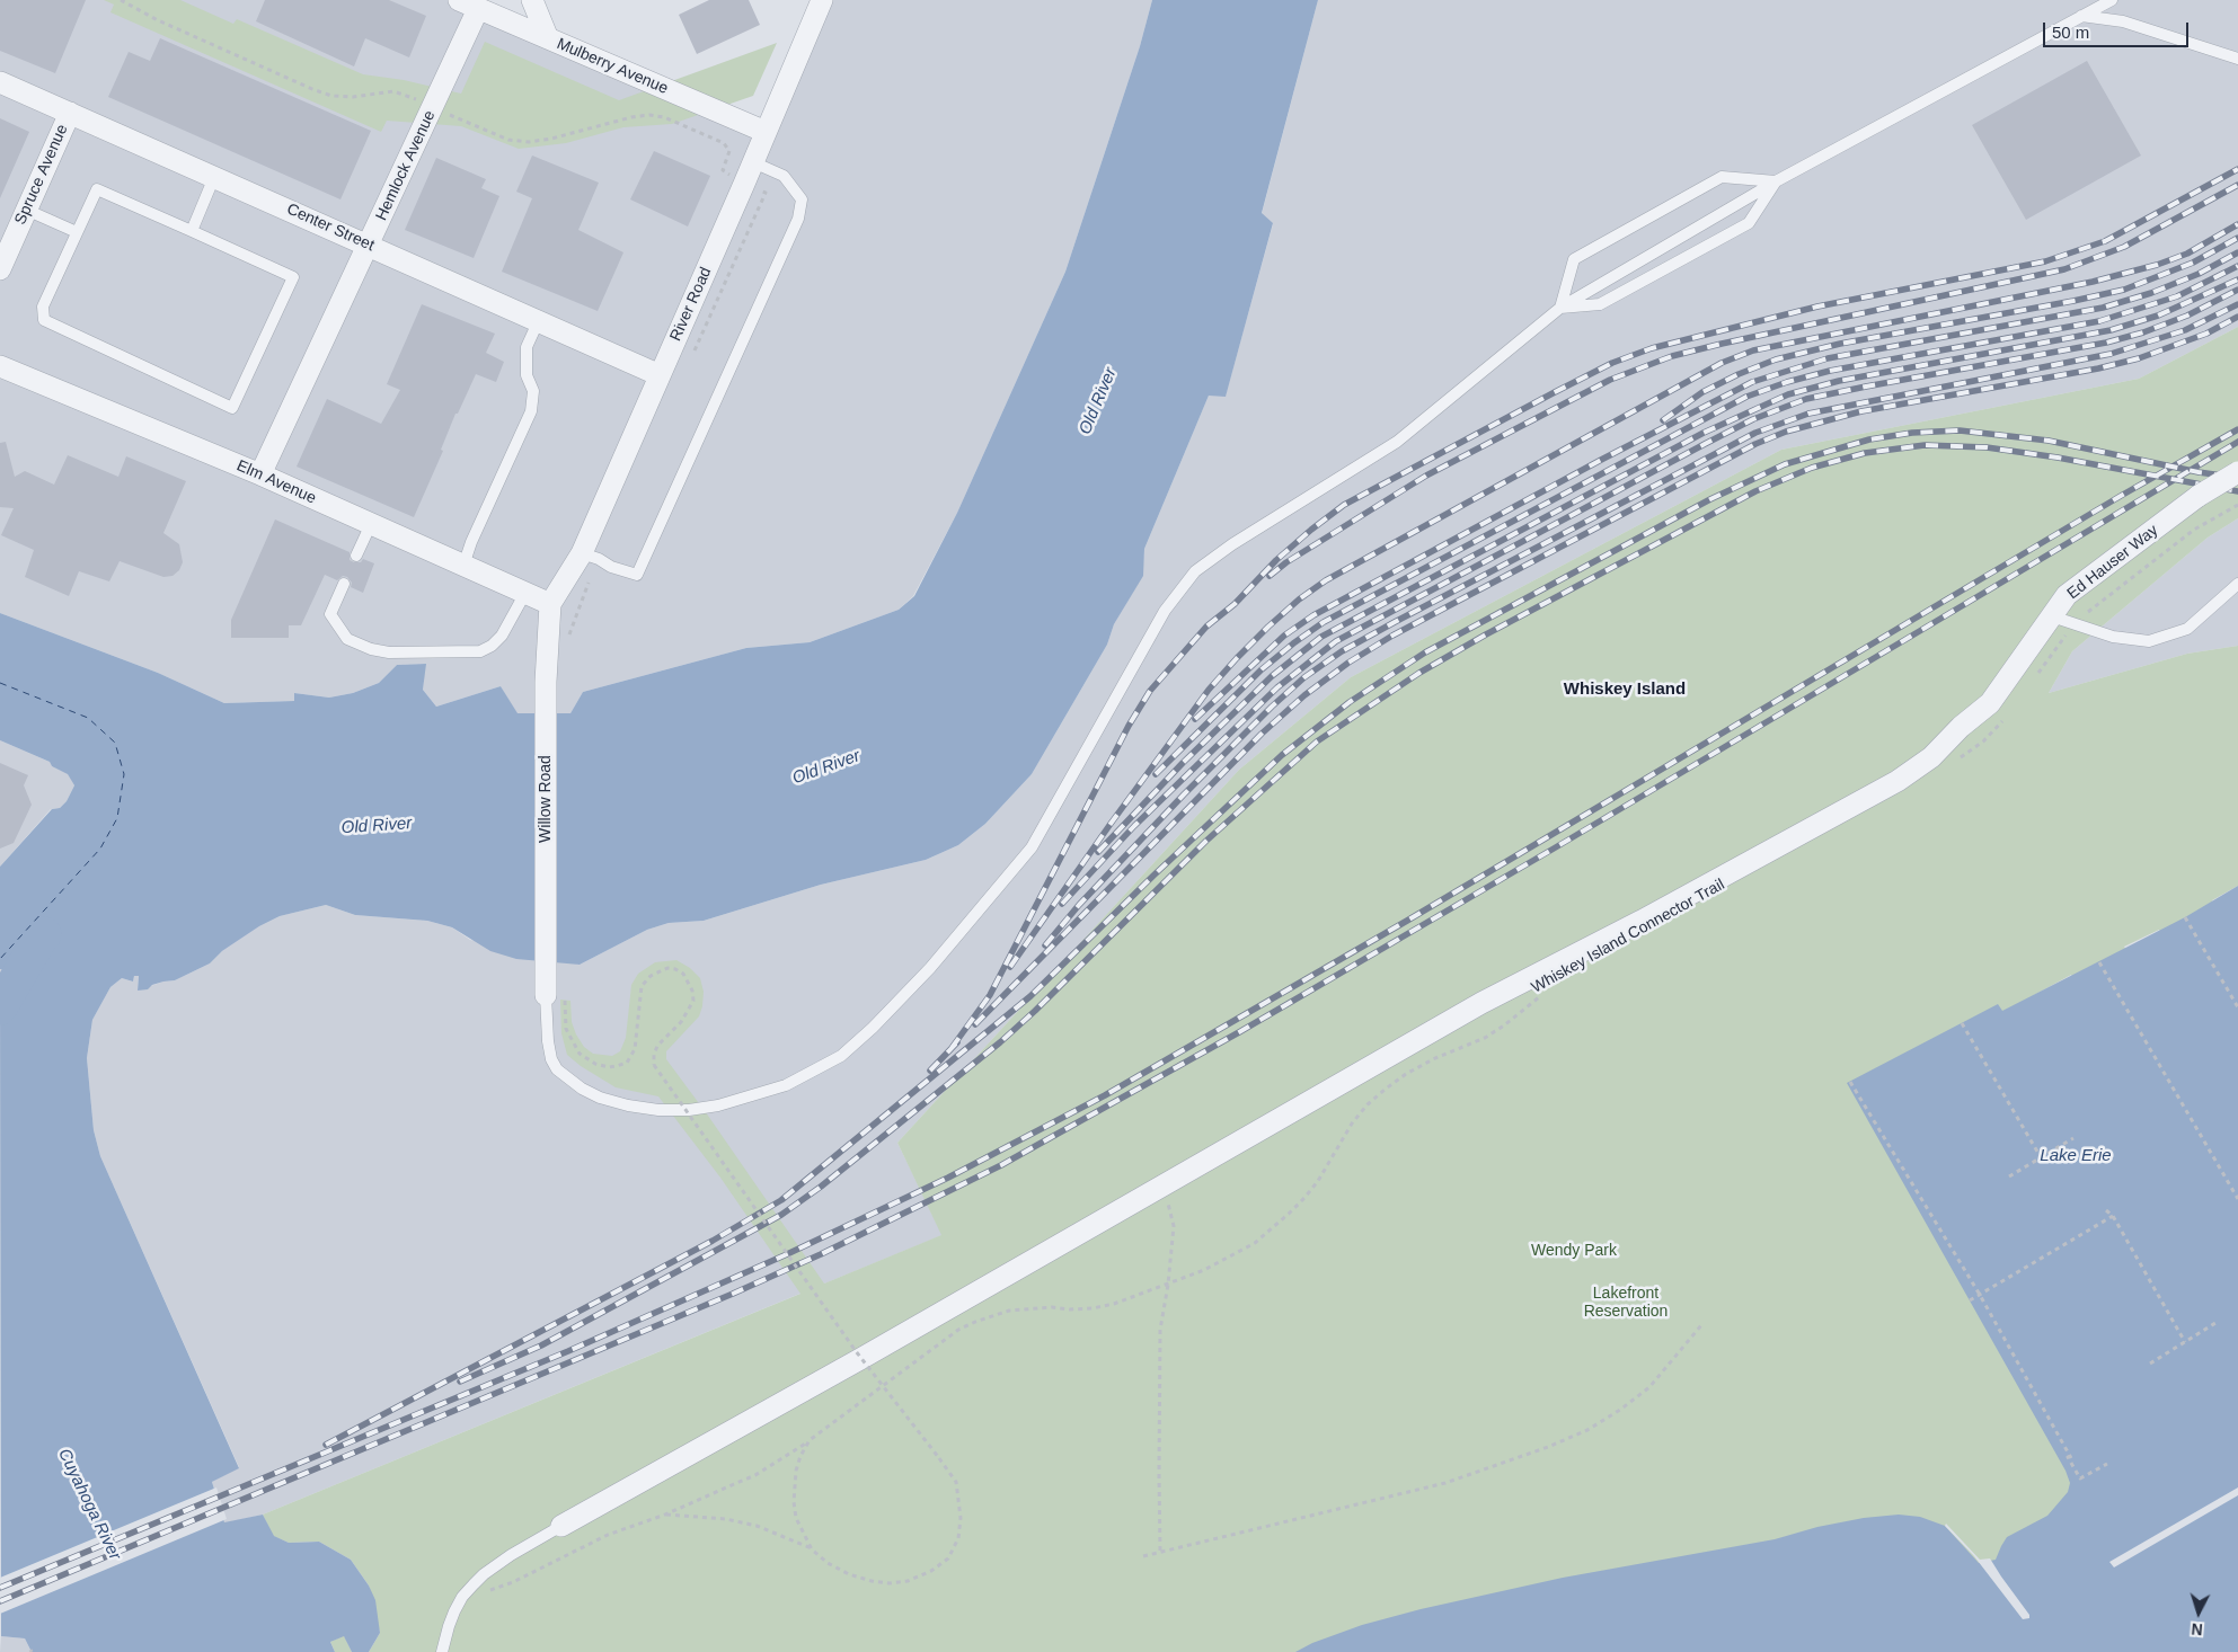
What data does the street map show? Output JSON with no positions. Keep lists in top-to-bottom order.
{
  "streets": {
    "street": [
      "Mulberry Avenue",
      "Hemlock Avenue",
      "Spruce Avenue",
      "Center Street",
      "River Road",
      "Elm Avenue",
      "Ed Hauser Way",
      "Willow Road"
    ],
    "path": ["Whiskey Island Connector Trail"]
  },
  "crossings": [
    ["Mulberry Avenue", "Hemlock Avenue"],
    ["Mulberry Avenue", "River Road"],
    ["Hemlock Avenue", "Center Street"],
    ["Hemlock Avenue", "Elm Avenue"],
    ["Spruce Avenue", "Center Street"],
    ["Center Street", "River Road"],
    ["River Road", "Elm Avenue"],
    ["River Road", "Willow Road"],
    ["Elm Avenue", "Willow Road"],
    ["Willow Road", "Whiskey Island Connector Trail"]
  ],
  "districts": ["Whiskey Island"],
  "water": ["Old River", "Lake Erie", "Cuyahoga River"],
  "parks": ["Wendy Park", "Lakefront Reservation"],
  "scale_bar": "50 m",
  "north": "bottom"
}
